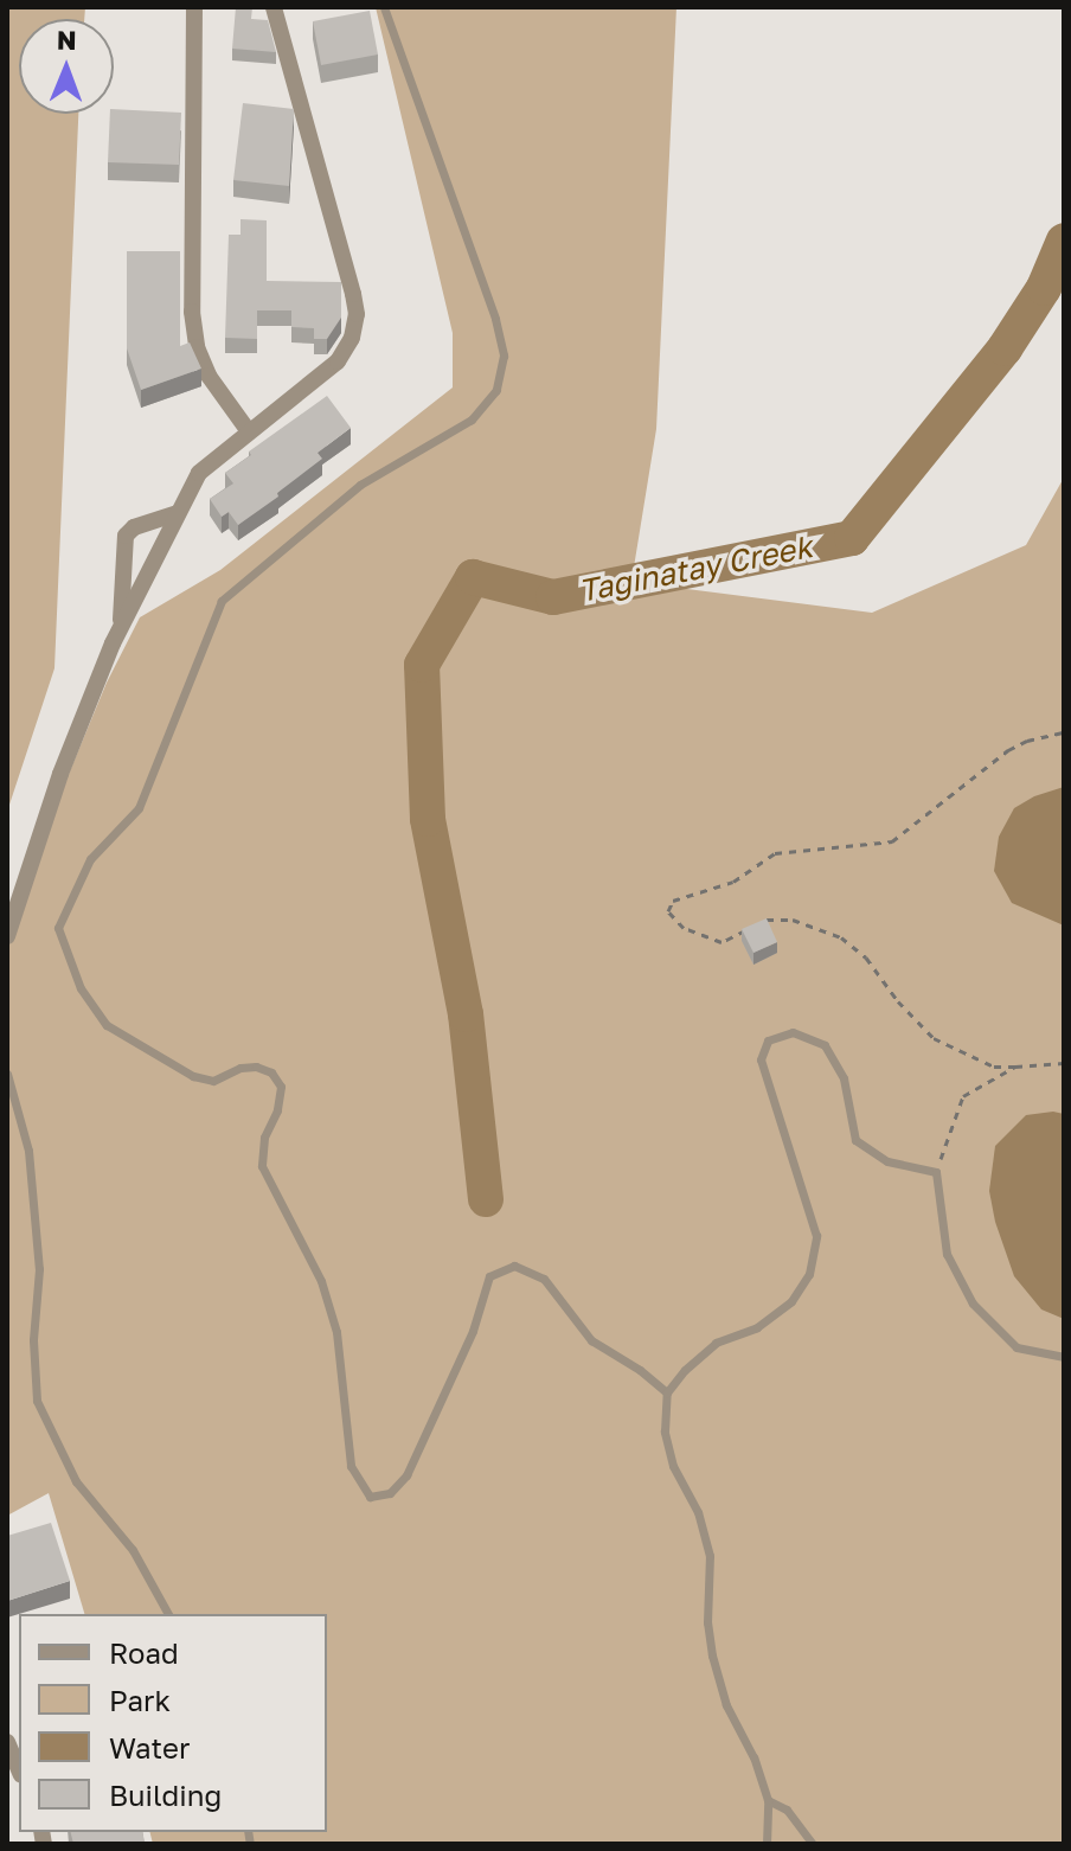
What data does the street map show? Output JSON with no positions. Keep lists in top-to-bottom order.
{
  "water": ["Taginatay Creek"],
  "legend": [
    "Road",
    "Park",
    "Water",
    "Building"
  ],
  "north": "top"
}
